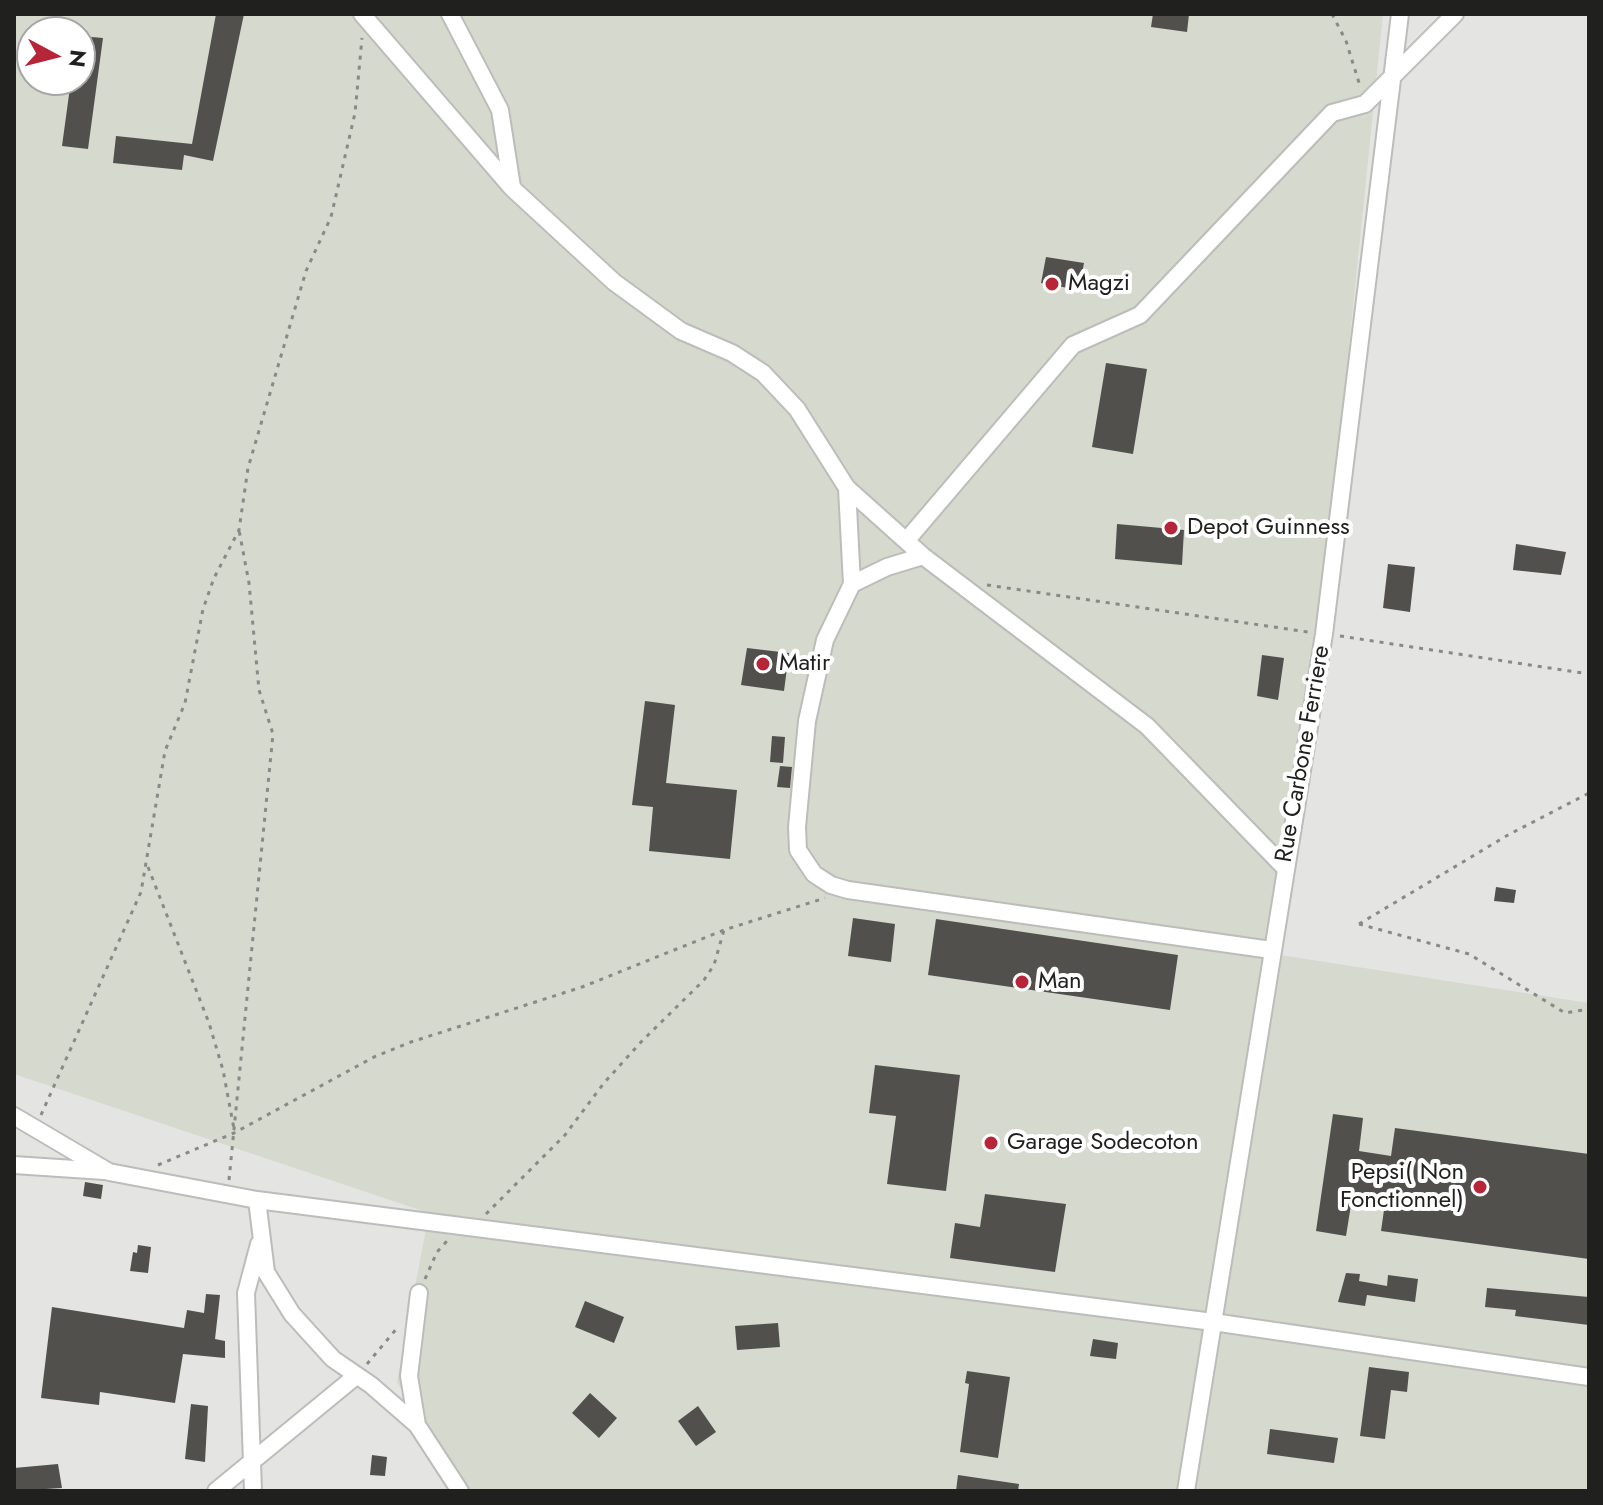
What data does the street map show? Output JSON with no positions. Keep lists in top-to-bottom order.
{
  "streets": {
    "street": ["Rue Carbone Ferriere"]
  },
  "places": [
    "Magzi",
    "Depot Guinness",
    "Matir",
    "Man",
    "Garage Sodecoton",
    "Pepsi( Non Fonctionnel)"
  ],
  "north": "right"
}
